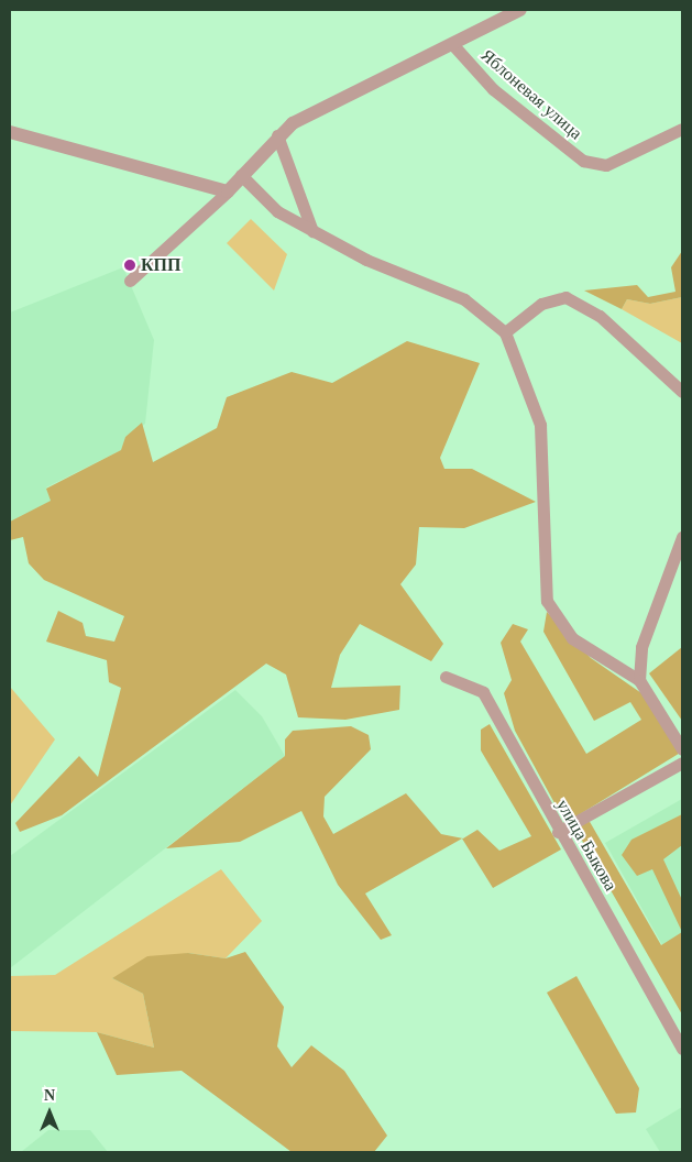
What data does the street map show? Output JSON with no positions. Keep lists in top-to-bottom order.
{
  "streets": {
    "street": ["Яблоневая улица", "улица Быкова"]
  },
  "places": ["КПП"],
  "north": "top"
}
